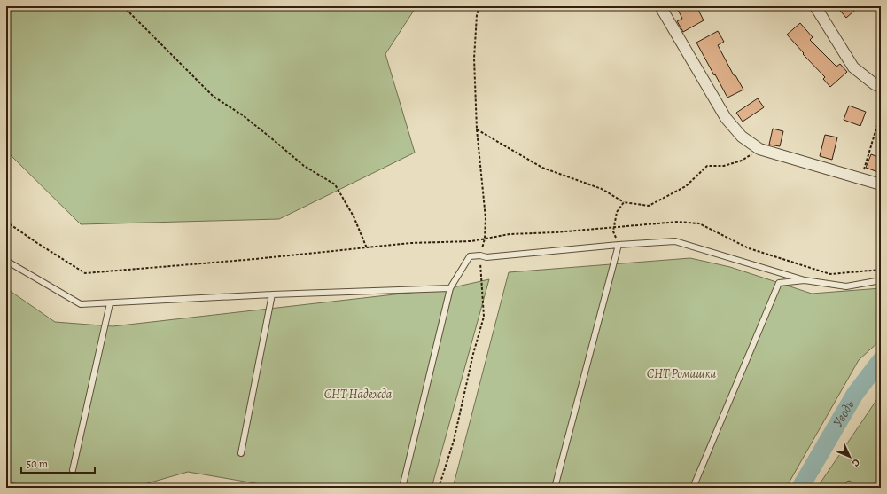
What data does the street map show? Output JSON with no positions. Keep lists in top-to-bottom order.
{
  "water": ["Уводь"],
  "parks": ["СНТ Ромашка", "СНТ Надежда"],
  "scale_bar": "50 m",
  "north": "bottom right"
}
